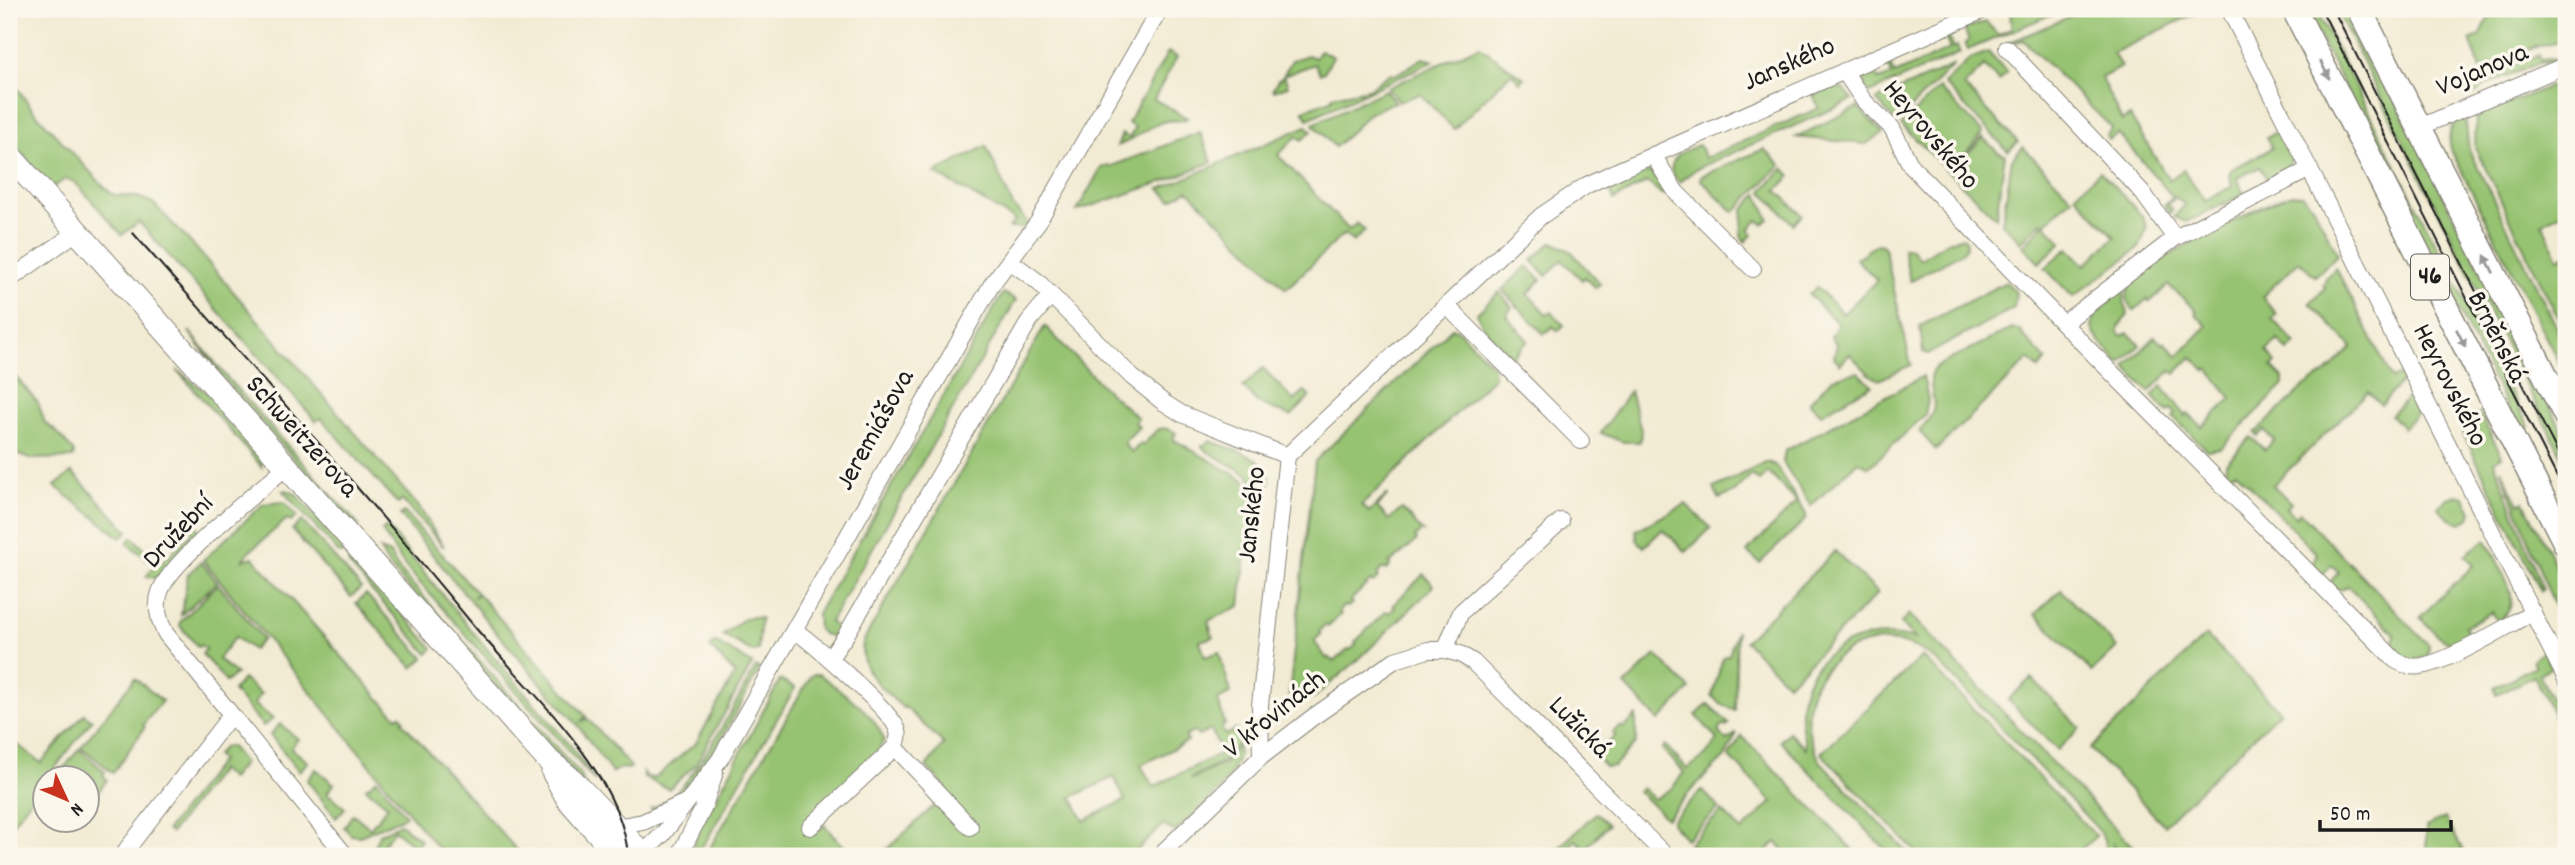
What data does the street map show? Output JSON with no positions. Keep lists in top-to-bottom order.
{
  "streets": {
    "main road": ["46", "Brněnská"],
    "street": [
      "Janského",
      "Vojanova",
      "Heyrovského",
      "Jeremiášova",
      "Schweitzerova",
      "Družební",
      "V křovinách",
      "Lužická"
    ]
  },
  "crossings": [
    ["Janského", "Heyrovského"],
    ["Janského", "V křovinách"],
    ["Vojanova", "Brněnská"],
    ["Jeremiášova", "Schweitzerova"],
    ["Schweitzerova", "Družební"],
    ["V křovinách", "Lužická"]
  ],
  "scale_bar": "50 m",
  "north": "bottom right"
}
